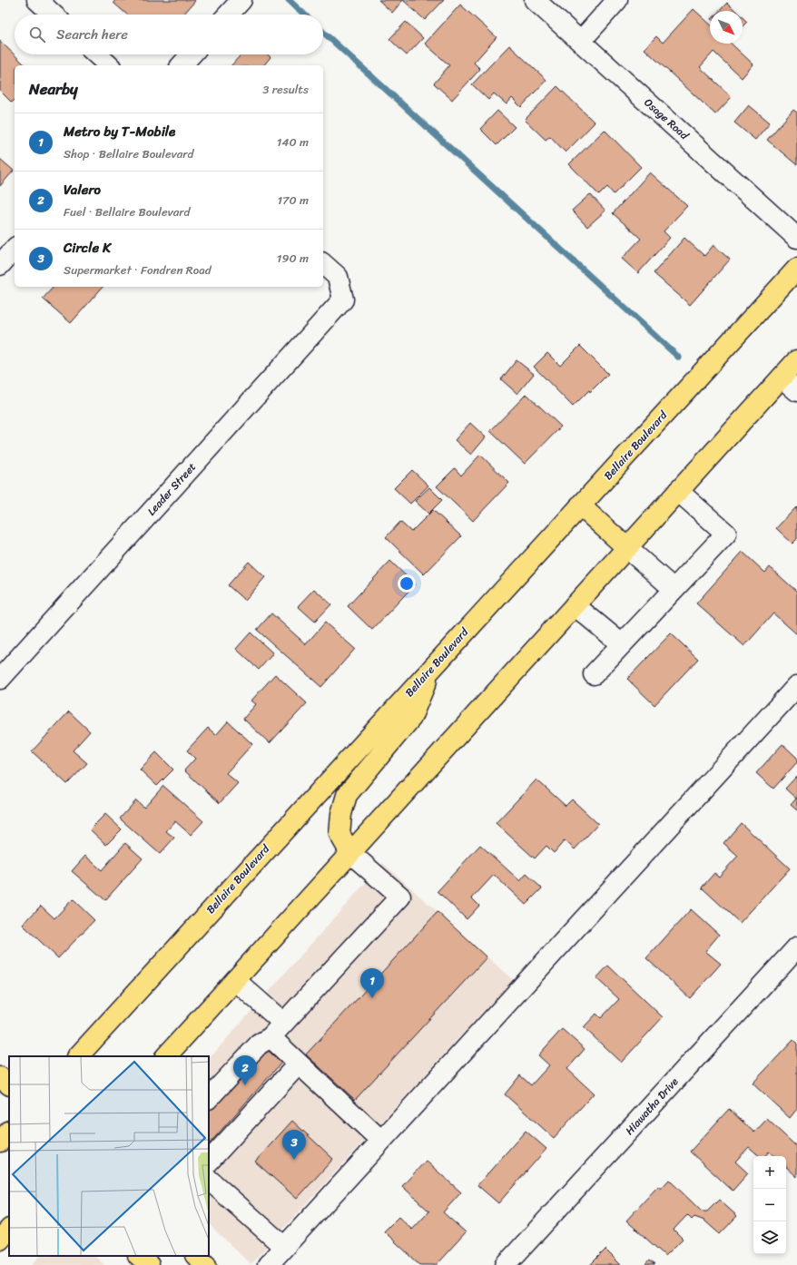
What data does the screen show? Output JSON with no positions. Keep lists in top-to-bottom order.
{
  "streets": {
    "main road": ["Bellaire Boulevard"],
    "street": ["Osage Road", "Leader Street", "Hiawatha Drive"]
  },
  "north": "bottom right",
  "page": {
    "search": "Search here",
    "heading": ["Nearby", "3 results"],
    "list": [
      {
        "mark": "1",
        "name": "Metro by T-Mobile",
        "note": "Shop · Bellaire Boulevard",
        "value": "140 m"
      },
      {
        "mark": "2",
        "name": "Valero",
        "note": "Fuel · Bellaire Boulevard",
        "value": "170 m"
      },
      {
        "mark": "3",
        "name": "Circle K",
        "note": "Supermarket · Fondren Road",
        "value": "190 m"
      }
    ],
    "pins": ["1", "2", "3"],
    "map_buttons": ["+", "−"]
  }
}
